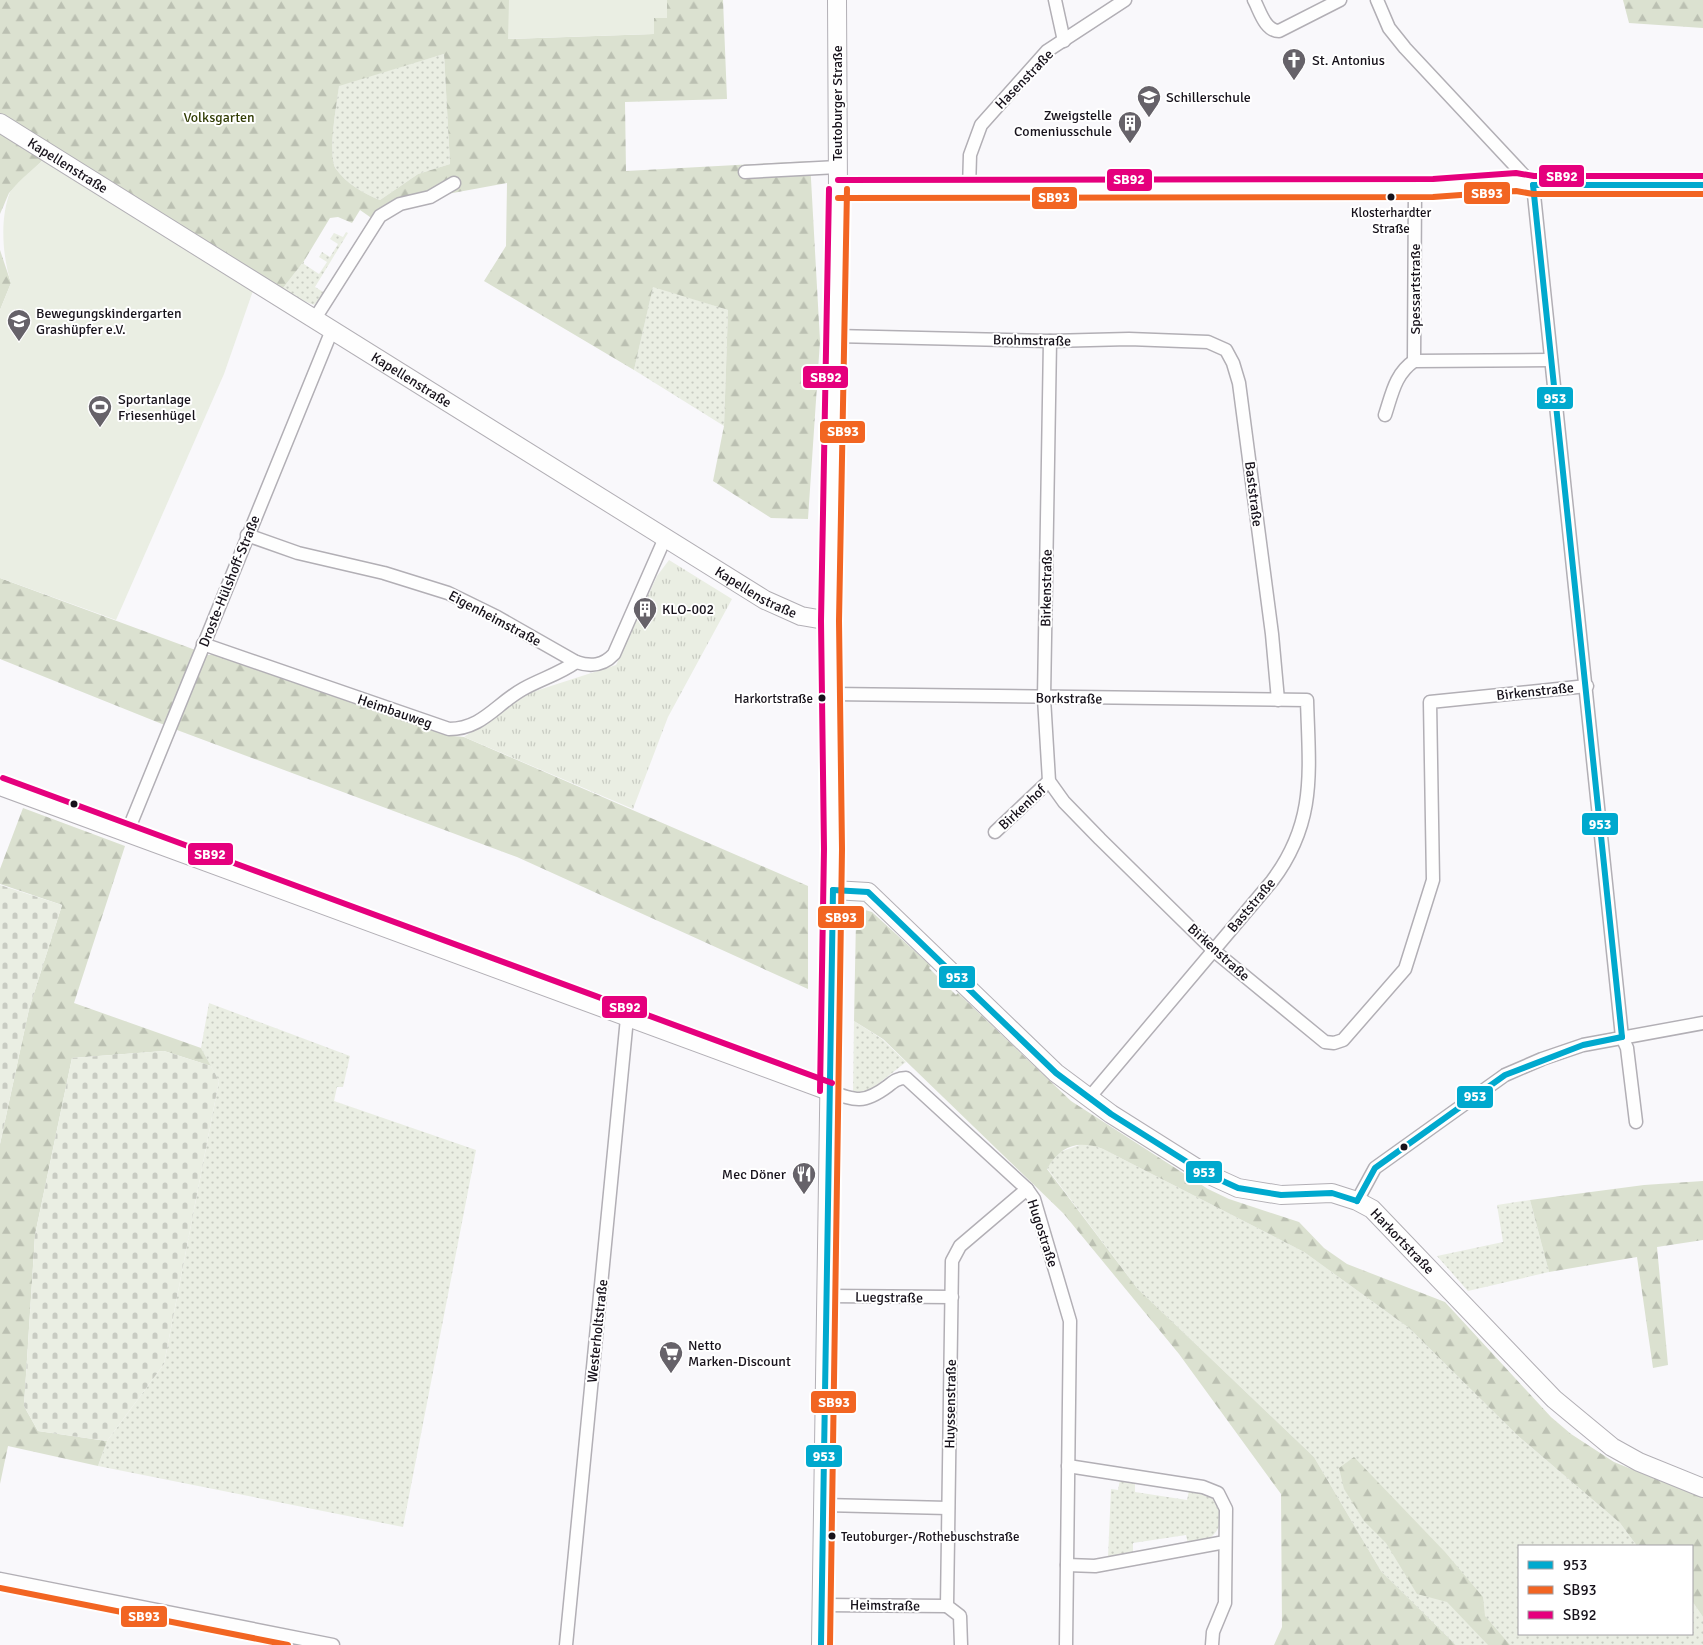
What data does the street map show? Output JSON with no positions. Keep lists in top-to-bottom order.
{
  "streets": {
    "street": [
      "Hasenstraße",
      "Teutoburger Straße",
      "Kapellenstraße",
      "Spessartstraße",
      "Brohmstraße",
      "Baststraße",
      "Droste-Hülshoff-Straße",
      "Birkenstraße",
      "Eigenheimstraße",
      "Borkstraße",
      "Heimbauweg",
      "Birkenhof",
      "Hugostraße",
      "Harkortstraße",
      "Luegstraße",
      "Westerholtstraße",
      "Huyssenstraße",
      "Heimstraße"
    ]
  },
  "crossings": [
    ["Teutoburger Straße", "Kapellenstraße"],
    ["Teutoburger Straße", "Brohmstraße"],
    ["Teutoburger Straße", "Borkstraße"],
    ["Teutoburger Straße", "Hugostraße"],
    ["Teutoburger Straße", "Harkortstraße"],
    ["Teutoburger Straße", "Luegstraße"],
    ["Teutoburger Straße", "Heimstraße"],
    ["Kapellenstraße", "Droste-Hülshoff-Straße"],
    ["Kapellenstraße", "Eigenheimstraße"],
    ["Brohmstraße", "Baststraße"],
    ["Brohmstraße", "Birkenstraße"],
    ["Baststraße", "Birkenstraße"],
    ["Baststraße", "Borkstraße"],
    ["Baststraße", "Harkortstraße"],
    ["Droste-Hülshoff-Straße", "Eigenheimstraße"],
    ["Droste-Hülshoff-Straße", "Heimbauweg"],
    ["Birkenstraße", "Borkstraße"],
    ["Birkenstraße", "Birkenhof"],
    ["Eigenheimstraße", "Heimbauweg"],
    ["Hugostraße", "Huyssenstraße"],
    ["Luegstraße", "Huyssenstraße"],
    ["Huyssenstraße", "Heimstraße"]
  ],
  "parks": ["Volksgarten"],
  "places": {
    "church": ["St. Antonius"],
    "school or university": ["Schillerschule", "Bewegungskindergarten Grashüpfer e.V."],
    "building": ["Zweigstelle Comeniusschule", "KLO-002"],
    "other": ["Klosterhardter Straße", "Harkortstraße", "Teutoburger-/Rothebuschstraße"],
    "sports": ["Sportanlage Friesenhügel"],
    "restaurant": ["Mec Döner"],
    "supermarket": ["Netto Marken-Discount"]
  },
  "lines": ["transit line SB92", "transit line 953", "transit line SB93"],
  "legend": ["953", "SB93", "SB92"]
}
